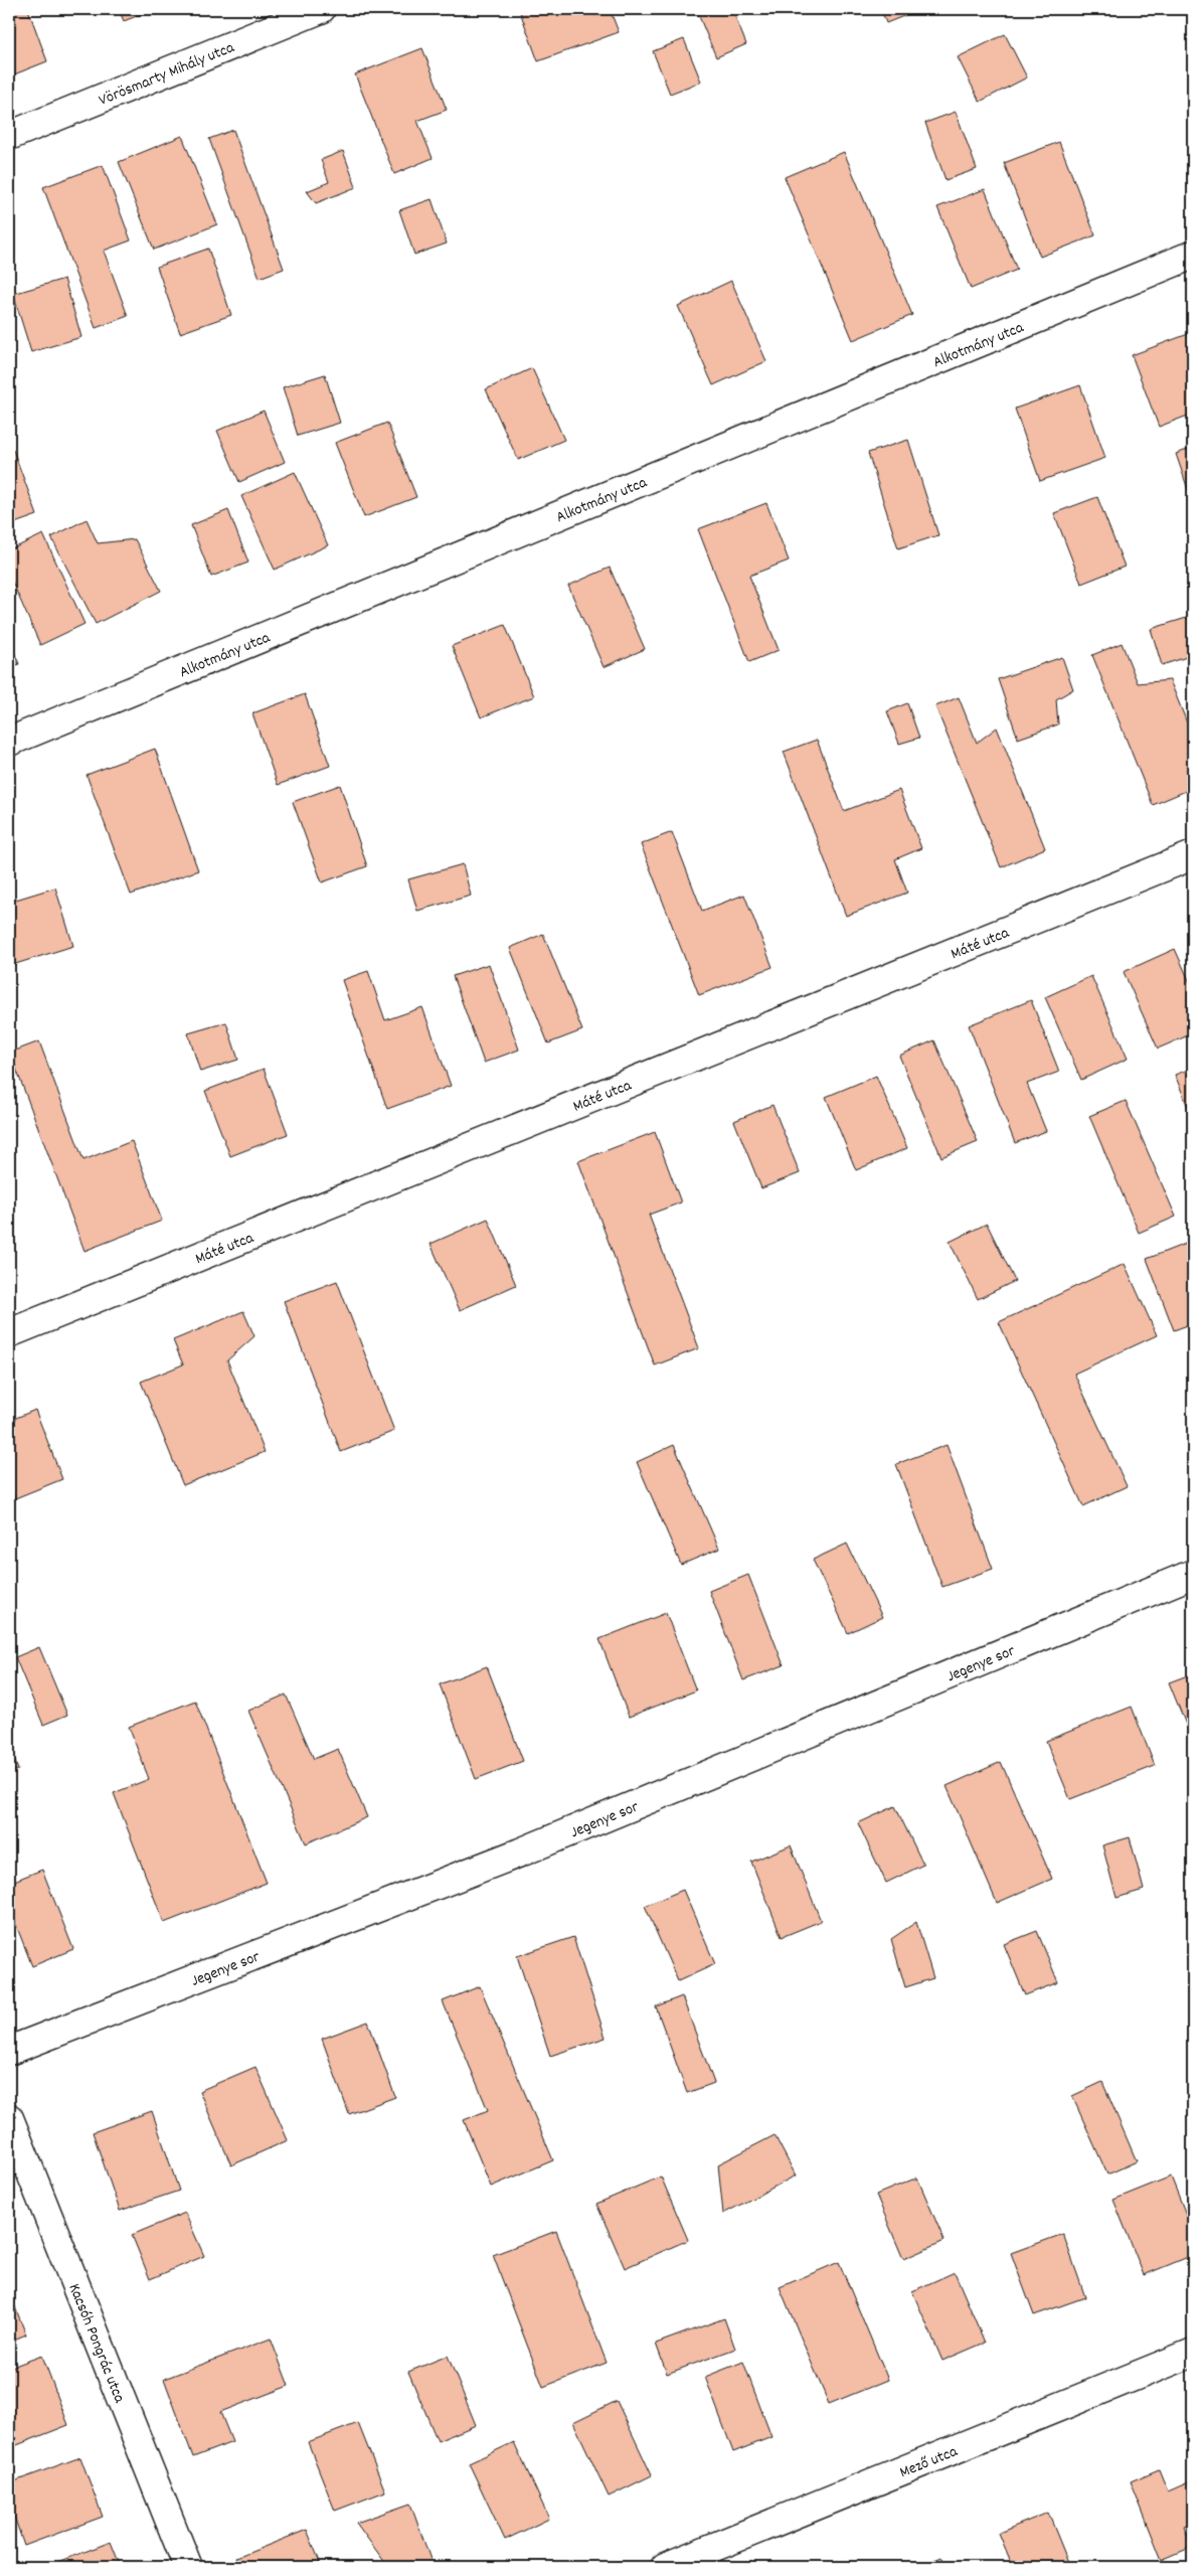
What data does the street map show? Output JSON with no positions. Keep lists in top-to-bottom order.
{
  "streets": {
    "street": [
      "Vörösmarty Mihály utca",
      "Alkotmány utca",
      "Máté utca",
      "Jegenye sor",
      "Kacsóh Pongrác utca",
      "Mező utca"
    ]
  }
}
